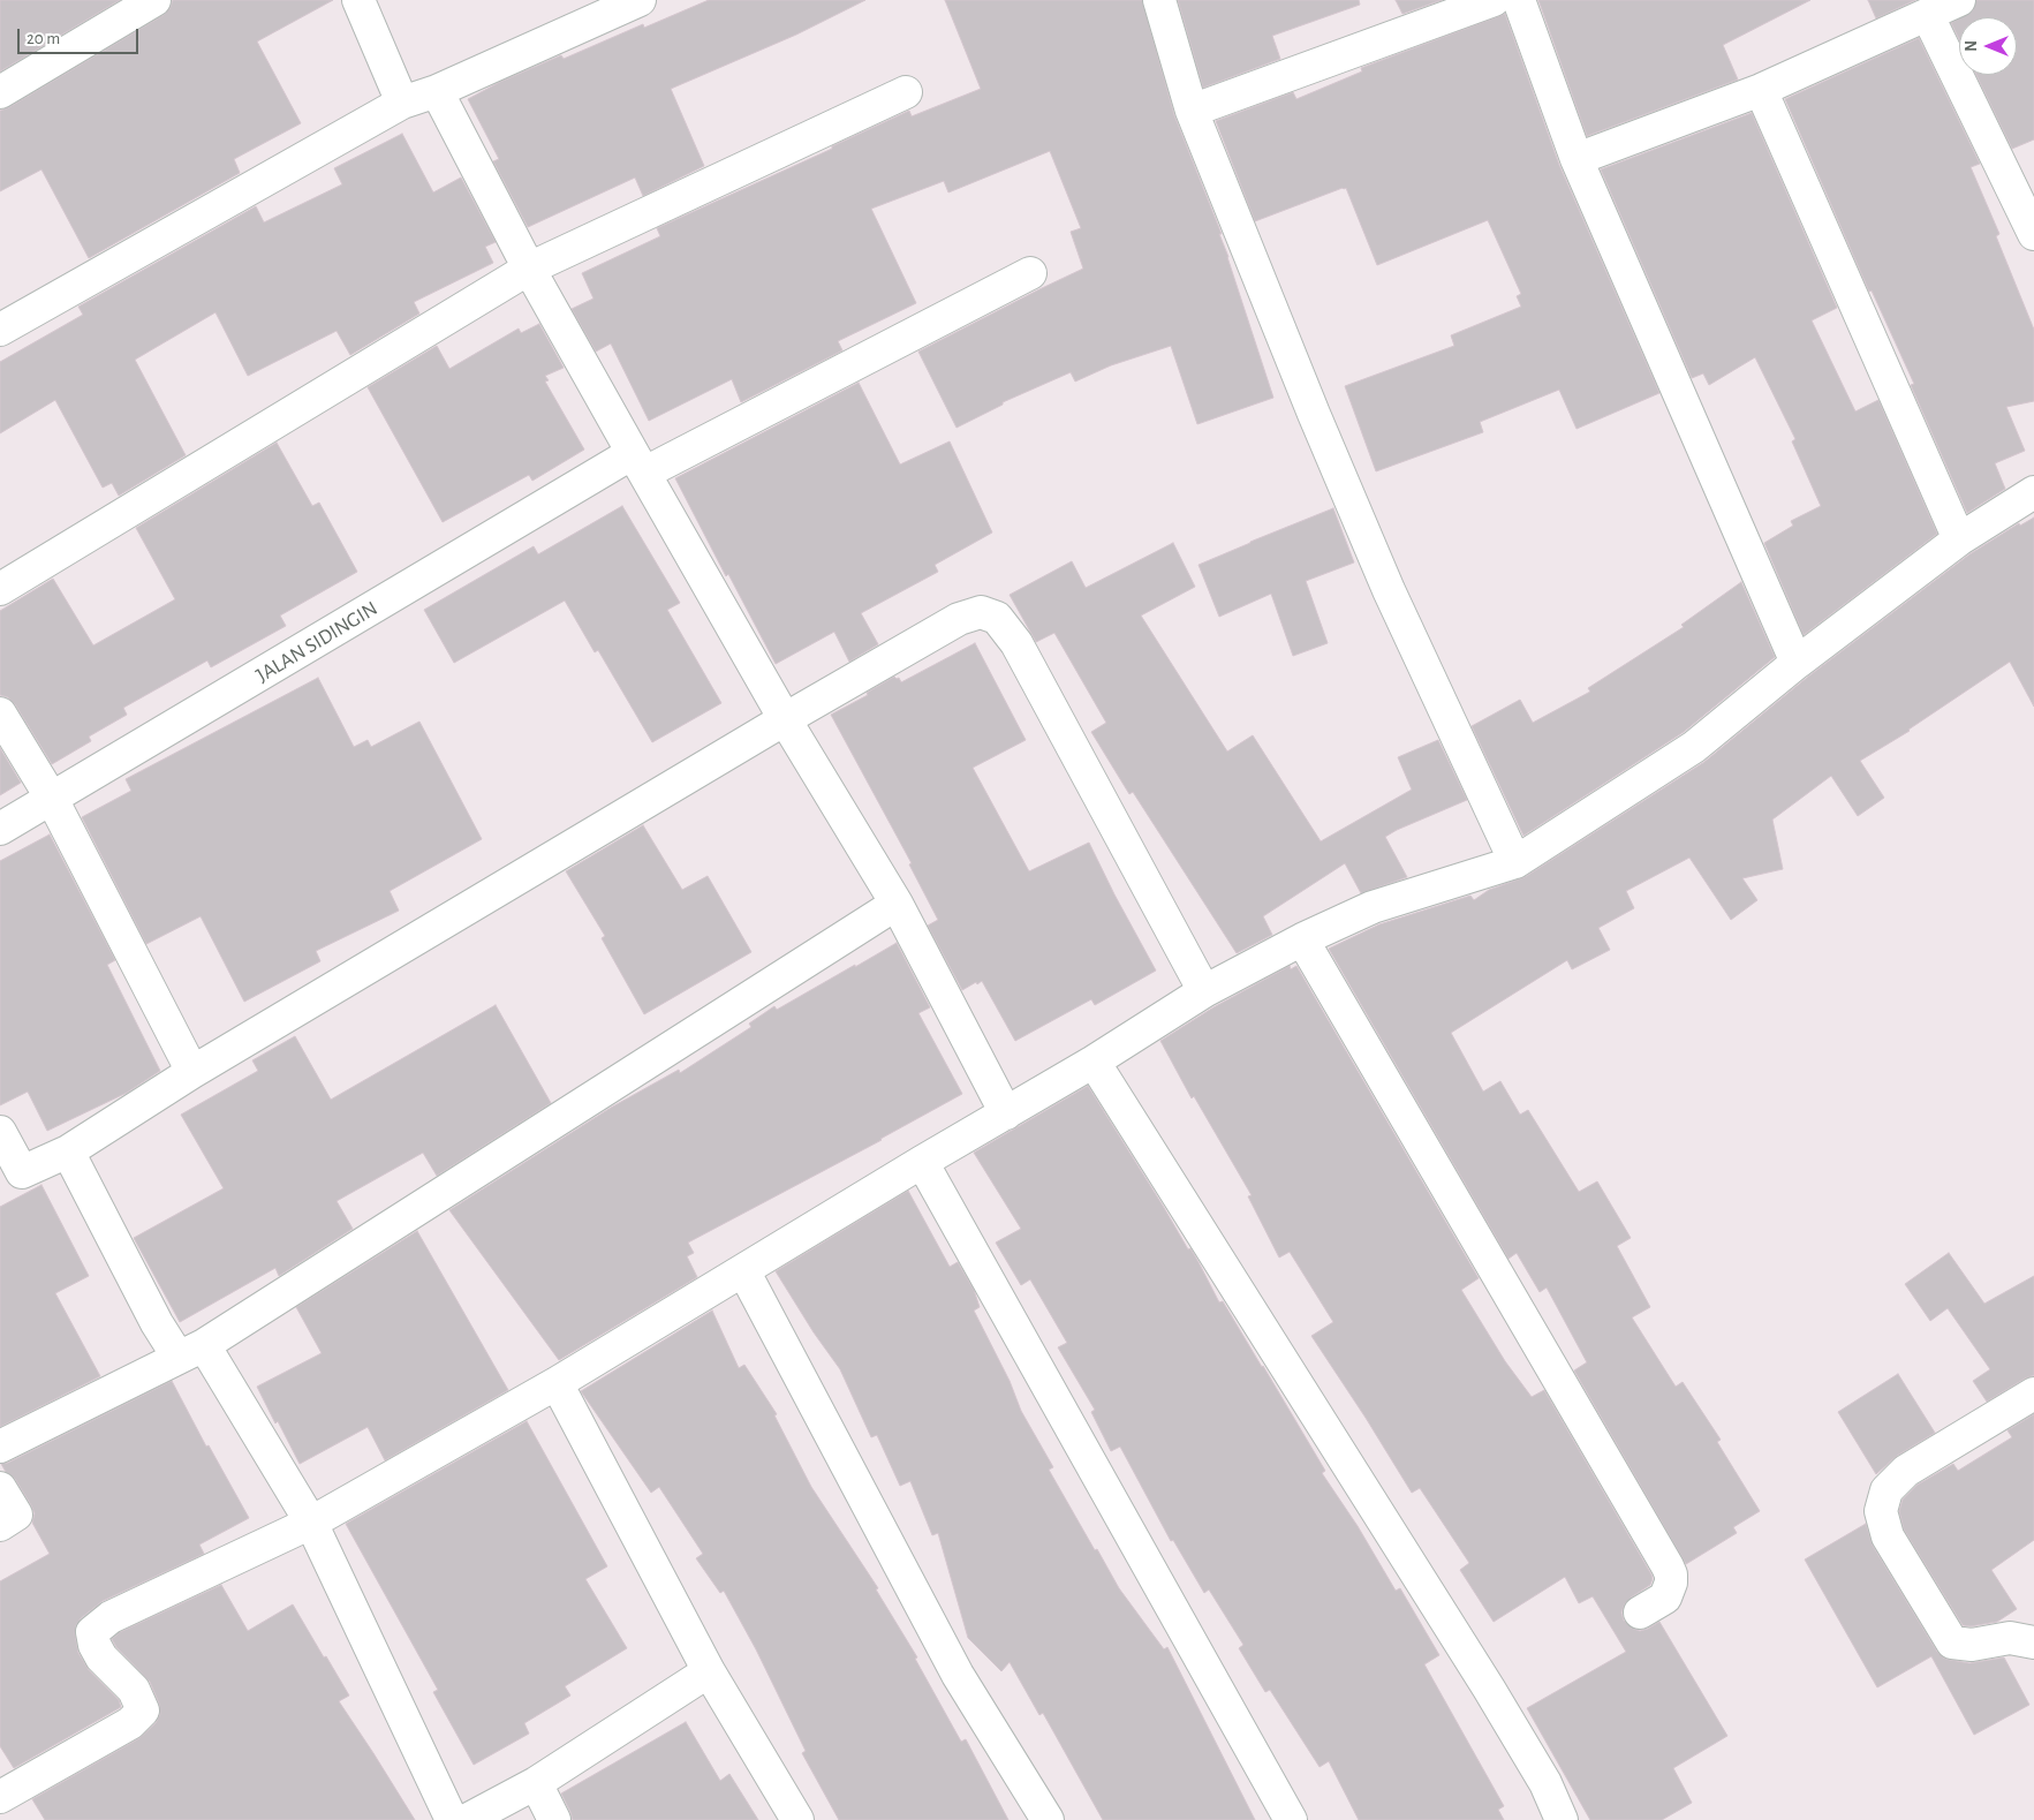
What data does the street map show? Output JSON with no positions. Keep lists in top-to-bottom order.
{
  "streets": {
    "street": ["JALAN SIDINGIN"]
  },
  "scale_bar": "20 m",
  "north": "left"
}
